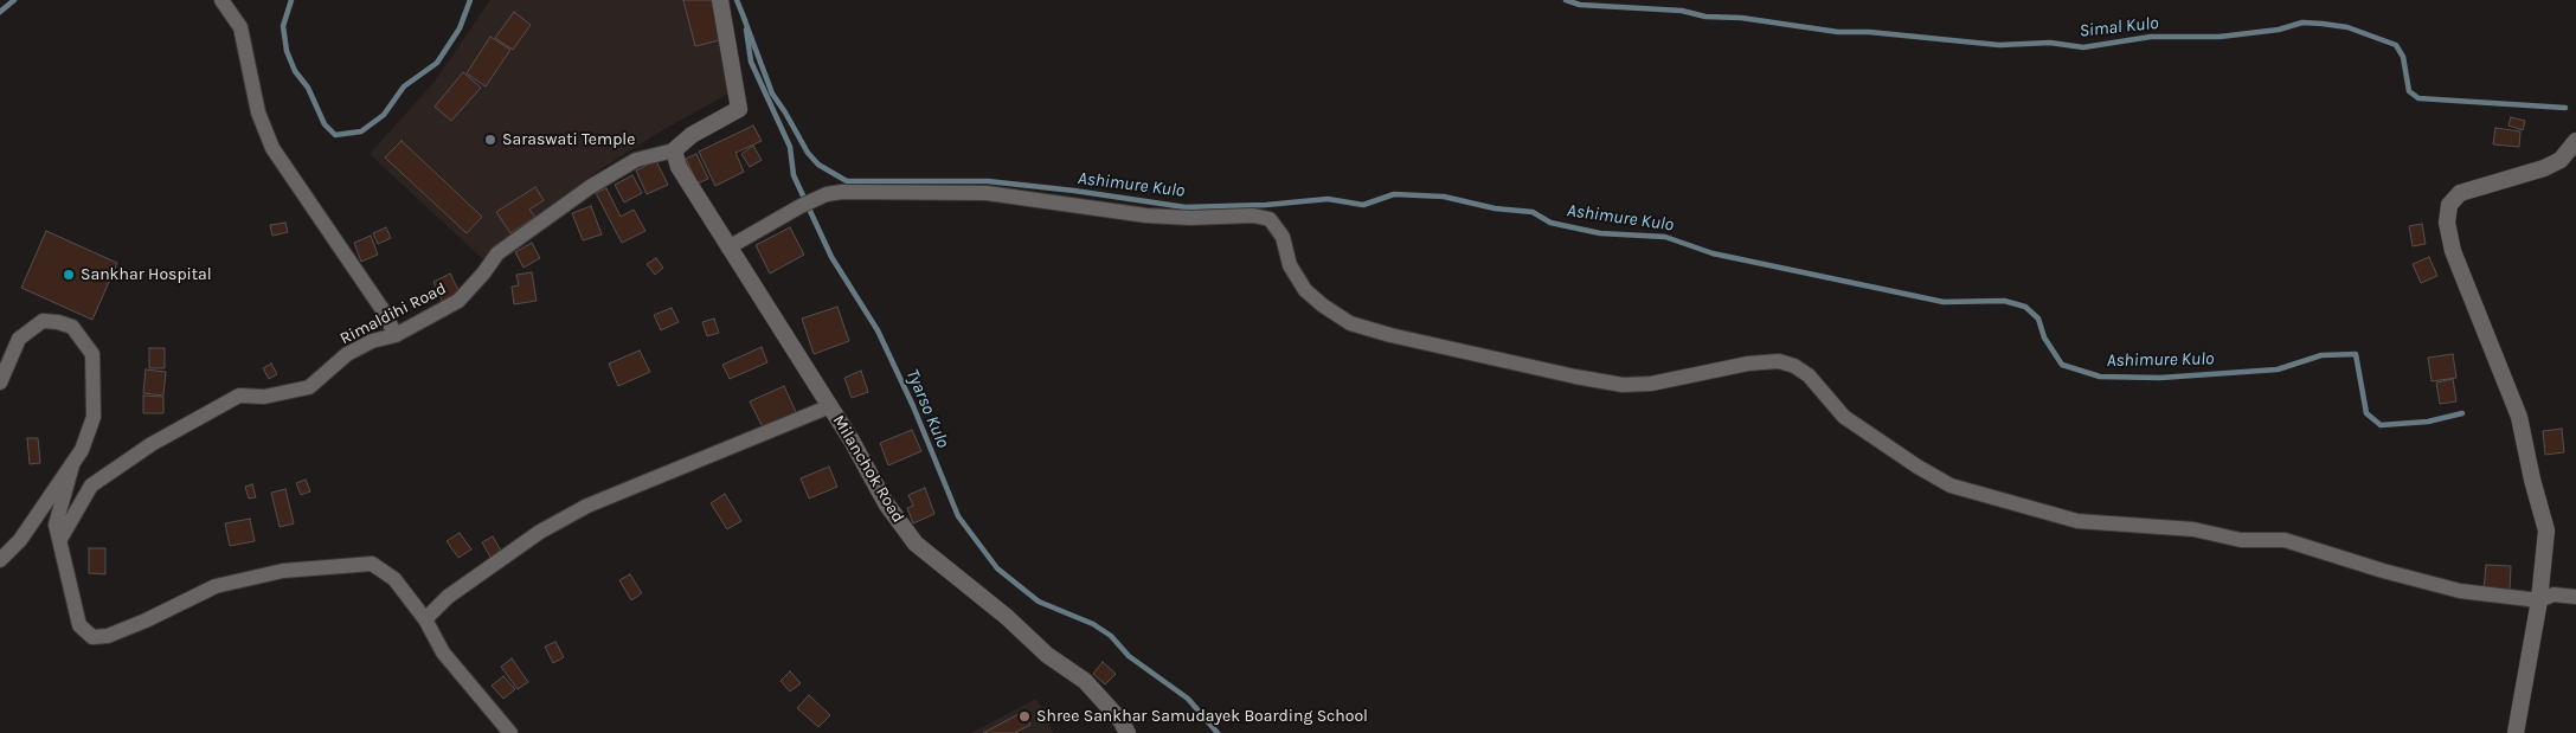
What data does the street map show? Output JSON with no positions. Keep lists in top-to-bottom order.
{
  "streets": {
    "street": ["Rimaldihi Road", "Milanchok Road"]
  },
  "crossings": [
    ["Rimaldihi Road", "Milanchok Road"]
  ],
  "water": ["Simal Kulo", "Ashimure Kulo", "Tyarso Kulo"],
  "places": ["Saraswati Temple", "Sankhar Hospital", "Shree Sankhar Samudayek Boarding School"]
}
